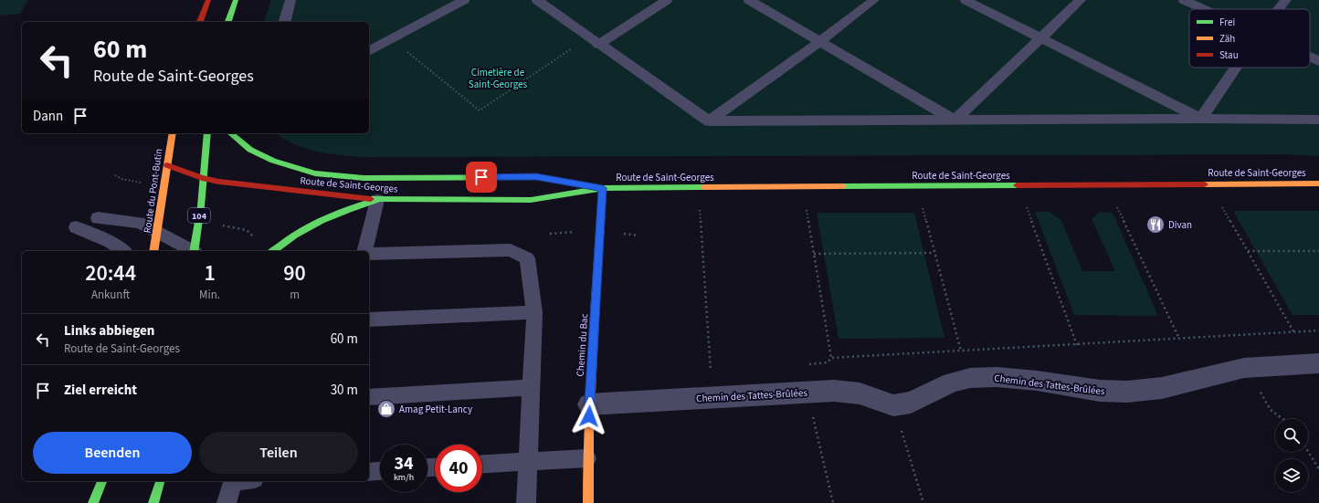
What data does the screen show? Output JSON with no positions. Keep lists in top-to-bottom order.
{
  "streets": {
    "street": [
      "Route de Saint-Georges",
      "Route du Pont-Butin",
      "104",
      "Chemin du Bac",
      "Chemin des Tattes-Brûlées"
    ]
  },
  "crossings": [
    ["Route de Saint-Georges", "Route du Pont-Butin"],
    ["Route de Saint-Georges", "104"],
    ["Route de Saint-Georges", "Chemin du Bac"],
    ["Chemin du Bac", "Chemin des Tattes-Brûlées"]
  ],
  "parks": ["Cimetière de Saint-Georges"],
  "places": {
    "restaurant": ["Divan"],
    "shop": ["Amag Petit-Lancy"]
  },
  "legend": ["Frei", "Zäh", "Stau"],
  "page": {
    "turn": ["60 m", "Route de Saint-Georges"],
    "then": "Dann",
    "eta": [
      "20:44",
      "Ankunft",
      "1",
      "Min.",
      "90",
      "m"
    ],
    "list": [
      {
        "name": "Links abbiegen",
        "note": "Route de Saint-Georges",
        "value": "60 m"
      },
      {
        "name": "Ziel erreicht",
        "value": "30 m"
      }
    ],
    "buttons": ["Beenden", "Teilen"],
    "speed": "34 km/h",
    "limit": "40"
  }
}
